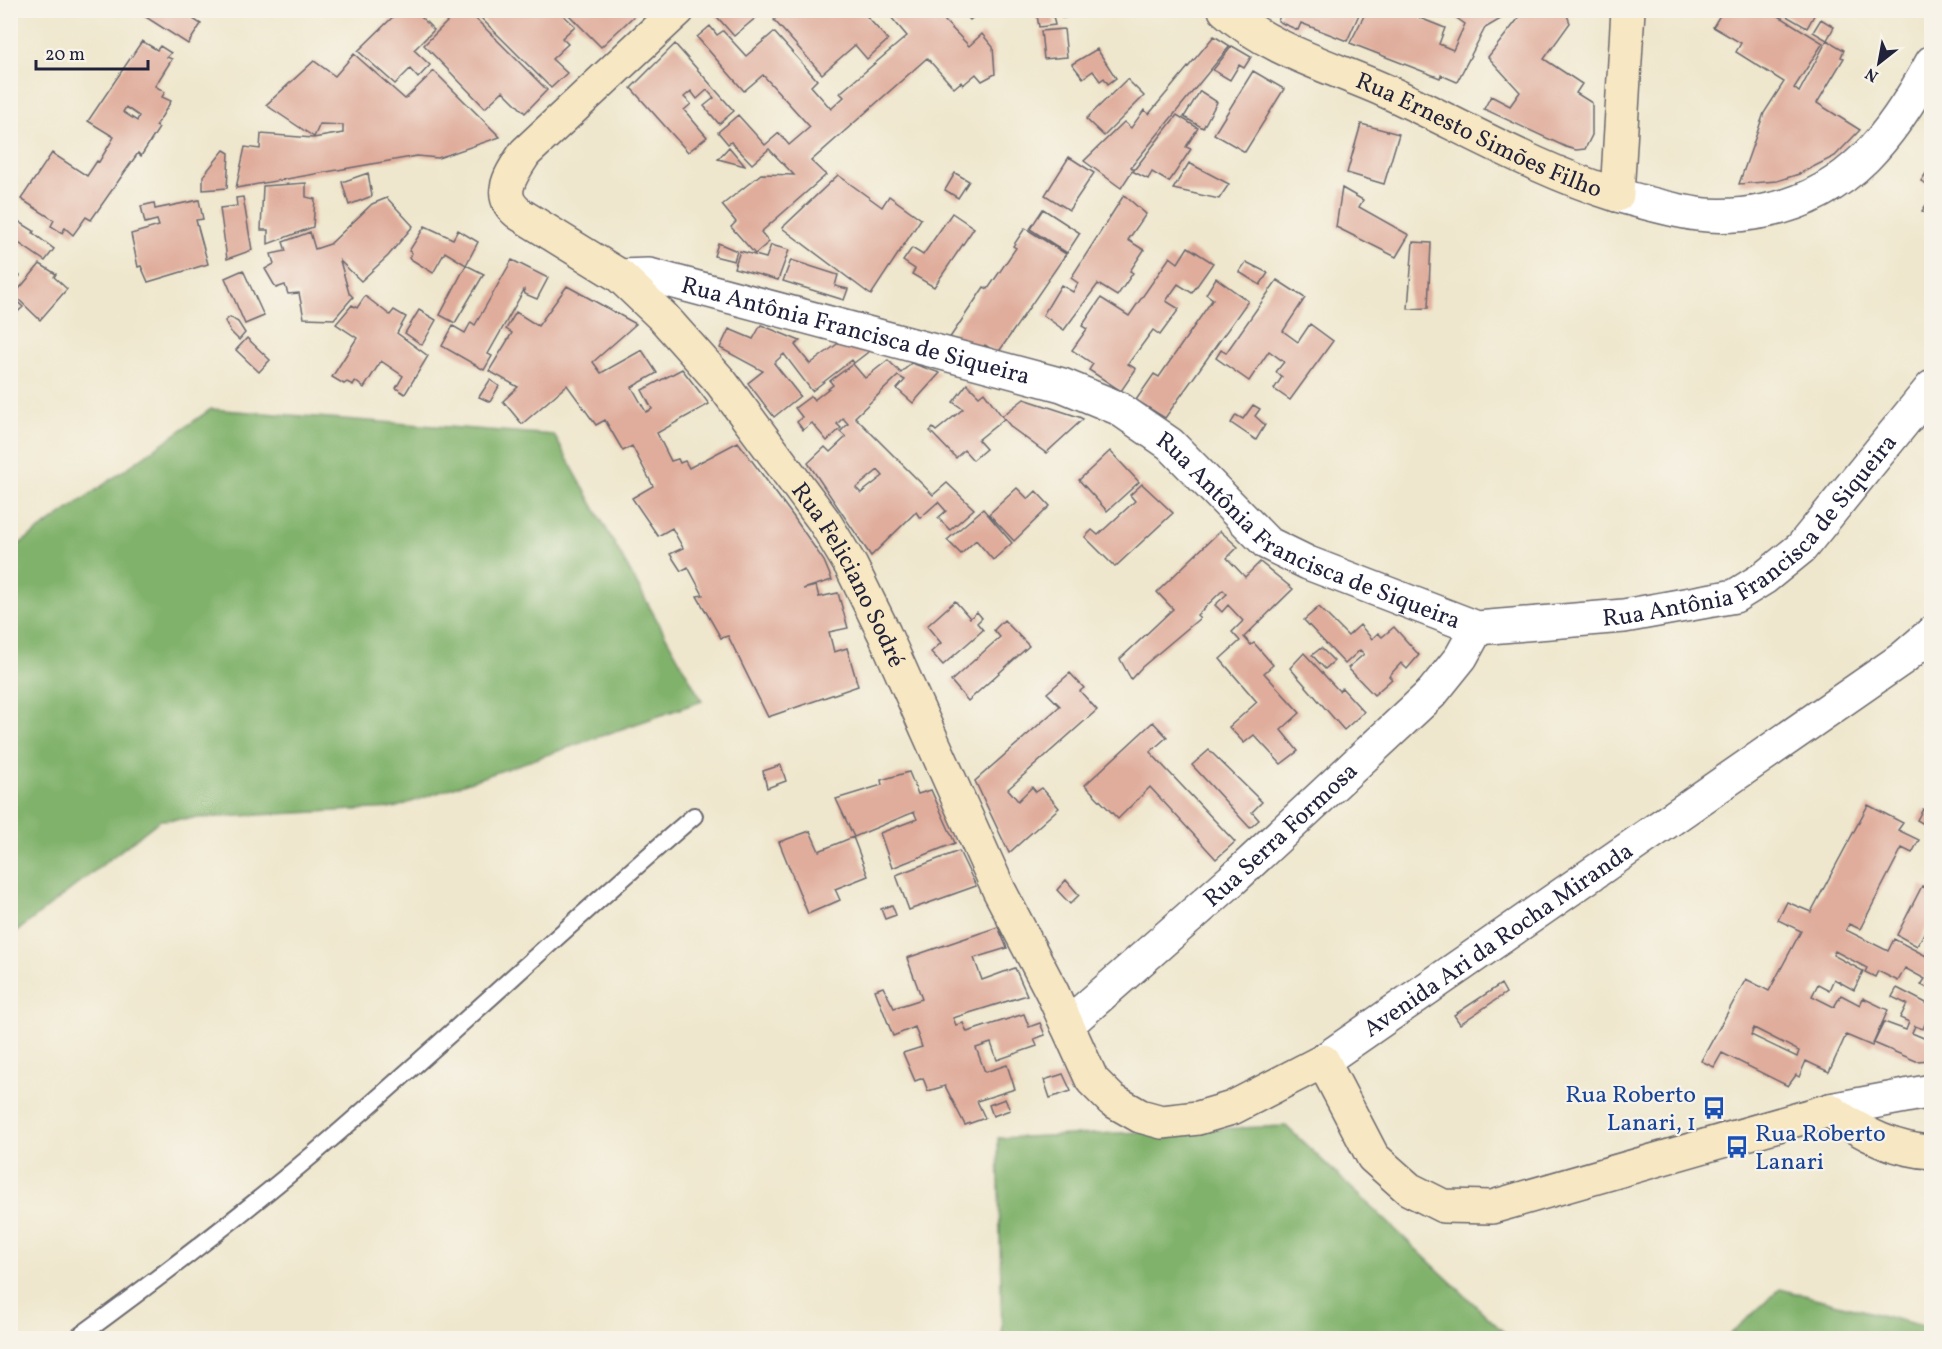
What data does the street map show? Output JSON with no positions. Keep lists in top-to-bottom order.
{
  "streets": {
    "street": [
      "Rua Ernesto Simões Filho",
      "Rua Antônia Francisca de Siqueira",
      "Rua Feliciano Sodré",
      "Rua Serra Formosa",
      "Avenida Ari da Rocha Miranda"
    ]
  },
  "crossings": [
    ["Rua Antônia Francisca de Siqueira", "Rua Feliciano Sodré"],
    ["Rua Antônia Francisca de Siqueira", "Rua Serra Formosa"],
    ["Rua Feliciano Sodré", "Rua Serra Formosa"],
    ["Rua Feliciano Sodré", "Avenida Ari da Rocha Miranda"],
    ["Rua Serra Formosa", "Avenida Ari da Rocha Miranda"]
  ],
  "places": {
    "bus stop": ["Rua Roberto Lanari, 1", "Rua Roberto Lanari"]
  },
  "scale_bar": "20 m",
  "north": "bottom left"
}
